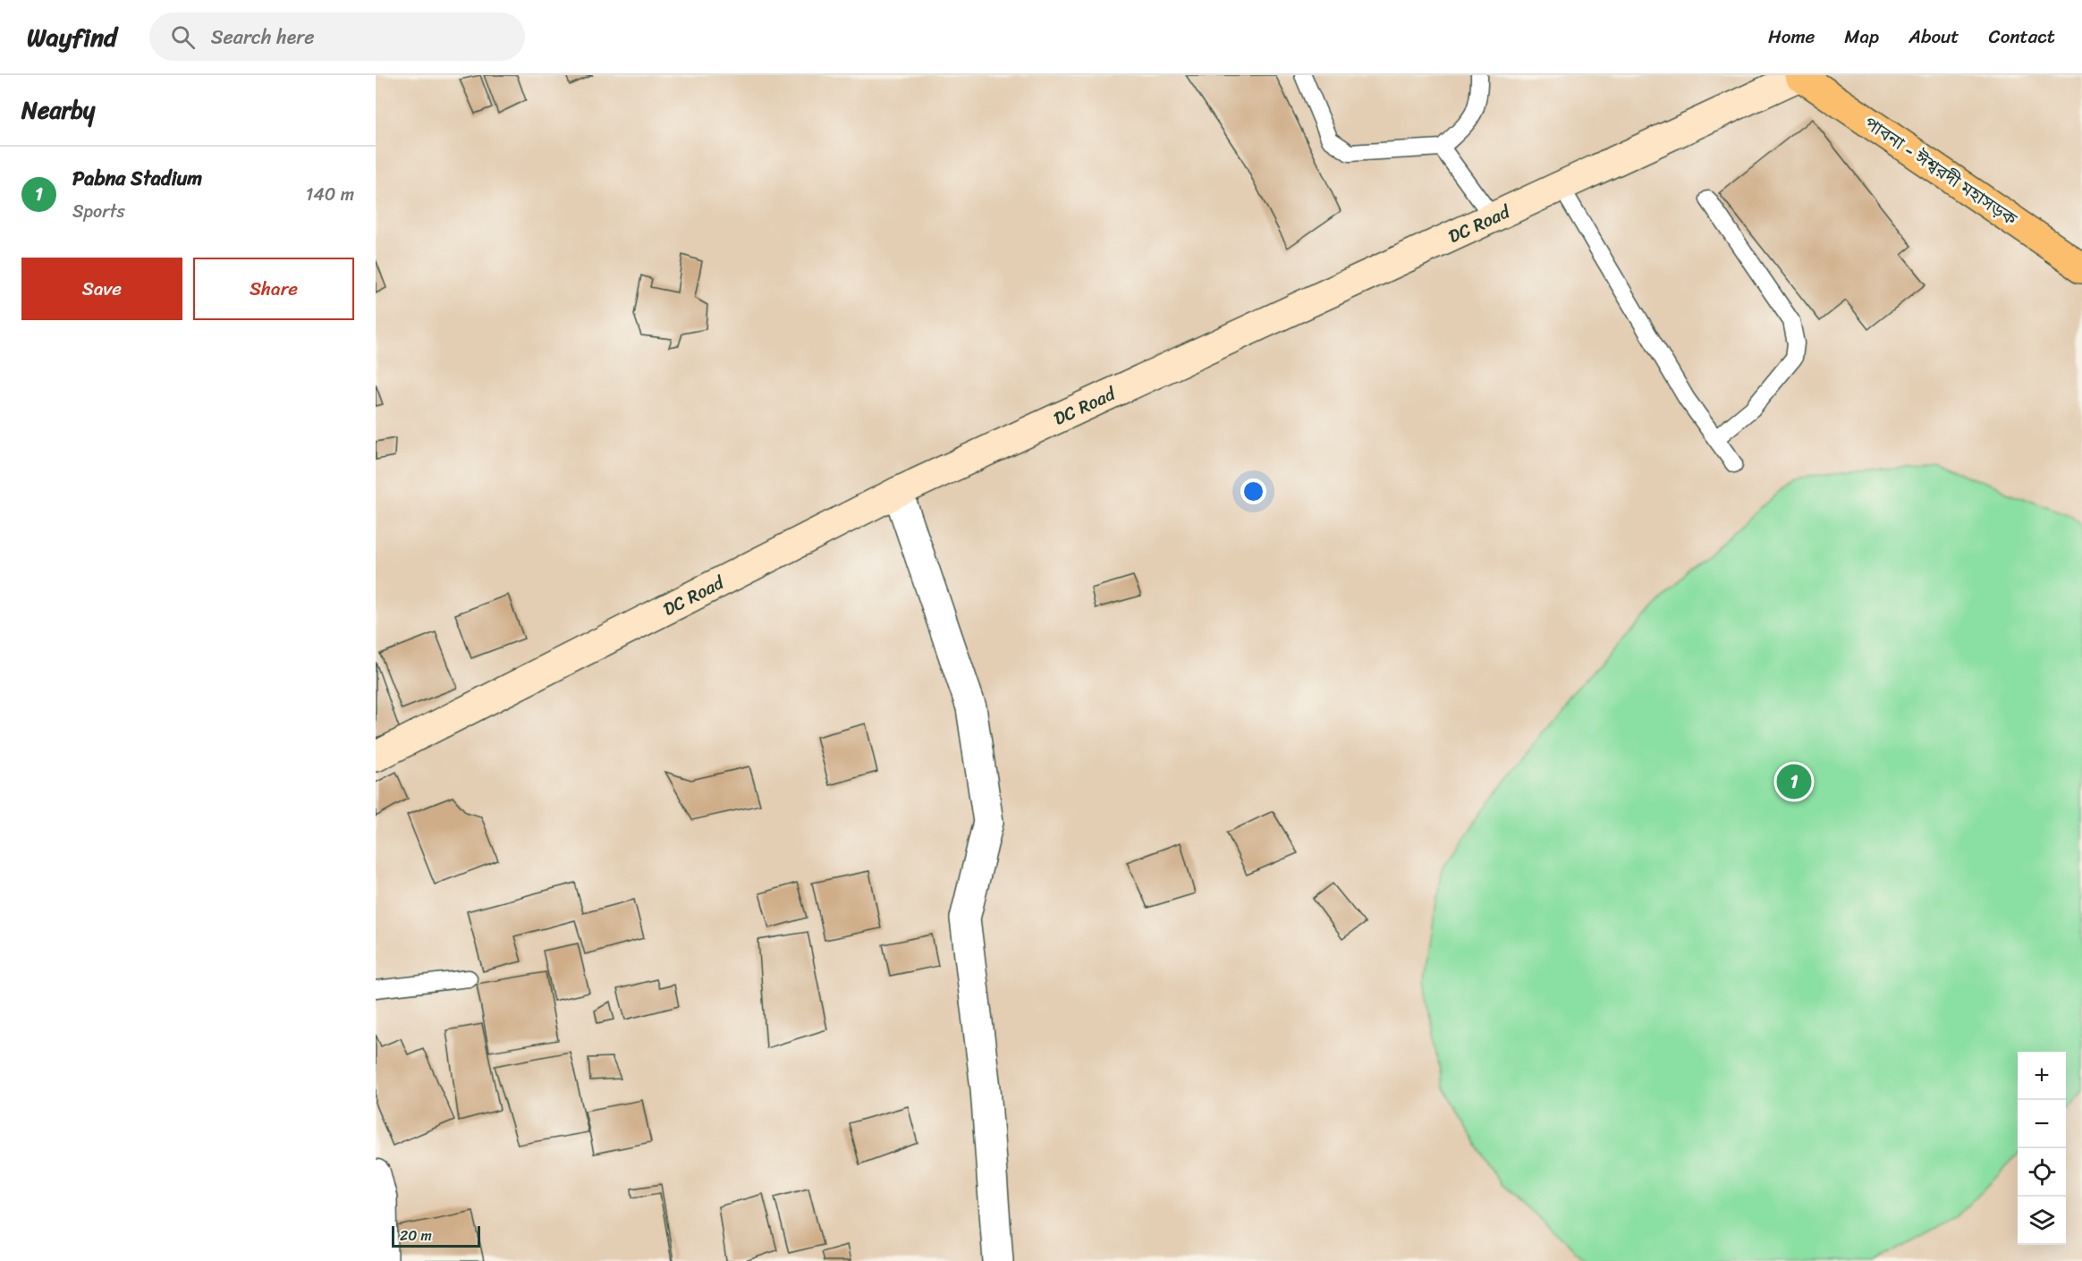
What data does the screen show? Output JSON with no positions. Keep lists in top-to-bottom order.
{
  "streets": {
    "main road": ["পাবনা - ঈশ্বরদী মহাসড়ক"],
    "street": ["DC Road"]
  },
  "crossings": [
    ["পাবনা - ঈশ্বরদী মহাসড়ক", "DC Road"]
  ],
  "scale_bar": "20 m",
  "page": {
    "header": "Wayfind",
    "search": "Search here",
    "nav": [
      "Home",
      "Map",
      "About",
      "Contact"
    ],
    "heading": "Nearby",
    "list": [
      {
        "mark": "1",
        "name": "Pabna Stadium",
        "note": "Sports",
        "value": "140 m"
      }
    ],
    "buttons": ["Save", "Share"],
    "pins": "1",
    "map_buttons": ["+", "−"],
    "scale": "20 m"
  }
}
